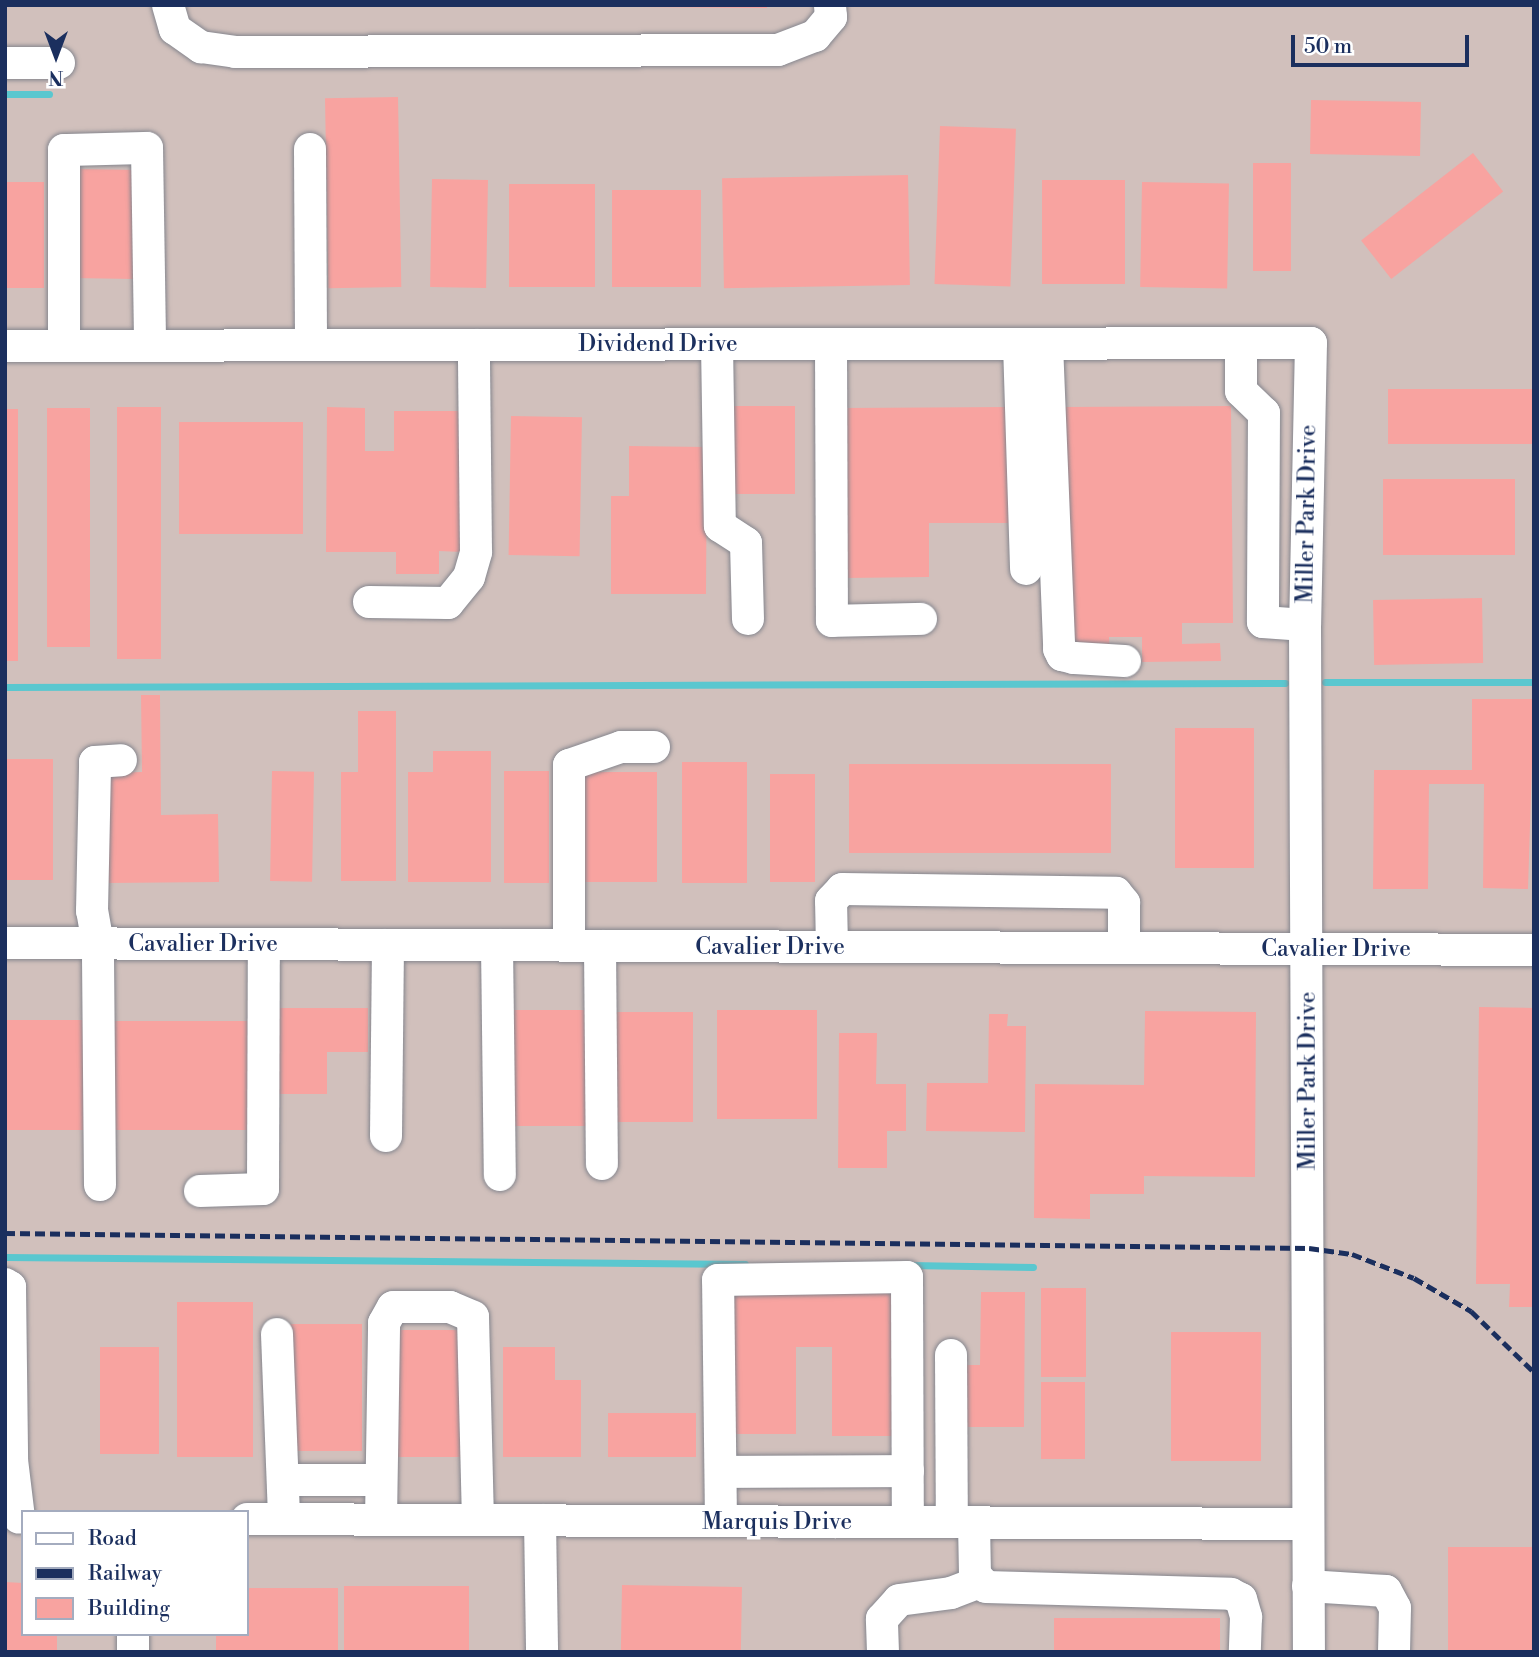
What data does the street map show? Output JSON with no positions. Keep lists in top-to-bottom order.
{
  "streets": {
    "street": [
      "Dividend Drive",
      "Miller Park Drive",
      "Cavalier Drive",
      "Marquis Drive"
    ]
  },
  "crossings": [
    ["Dividend Drive", "Miller Park Drive"],
    ["Miller Park Drive", "Cavalier Drive"],
    ["Miller Park Drive", "Marquis Drive"]
  ],
  "legend": ["Road", "Railway", "Building"],
  "scale_bar": "50 m",
  "north": "bottom"
}
